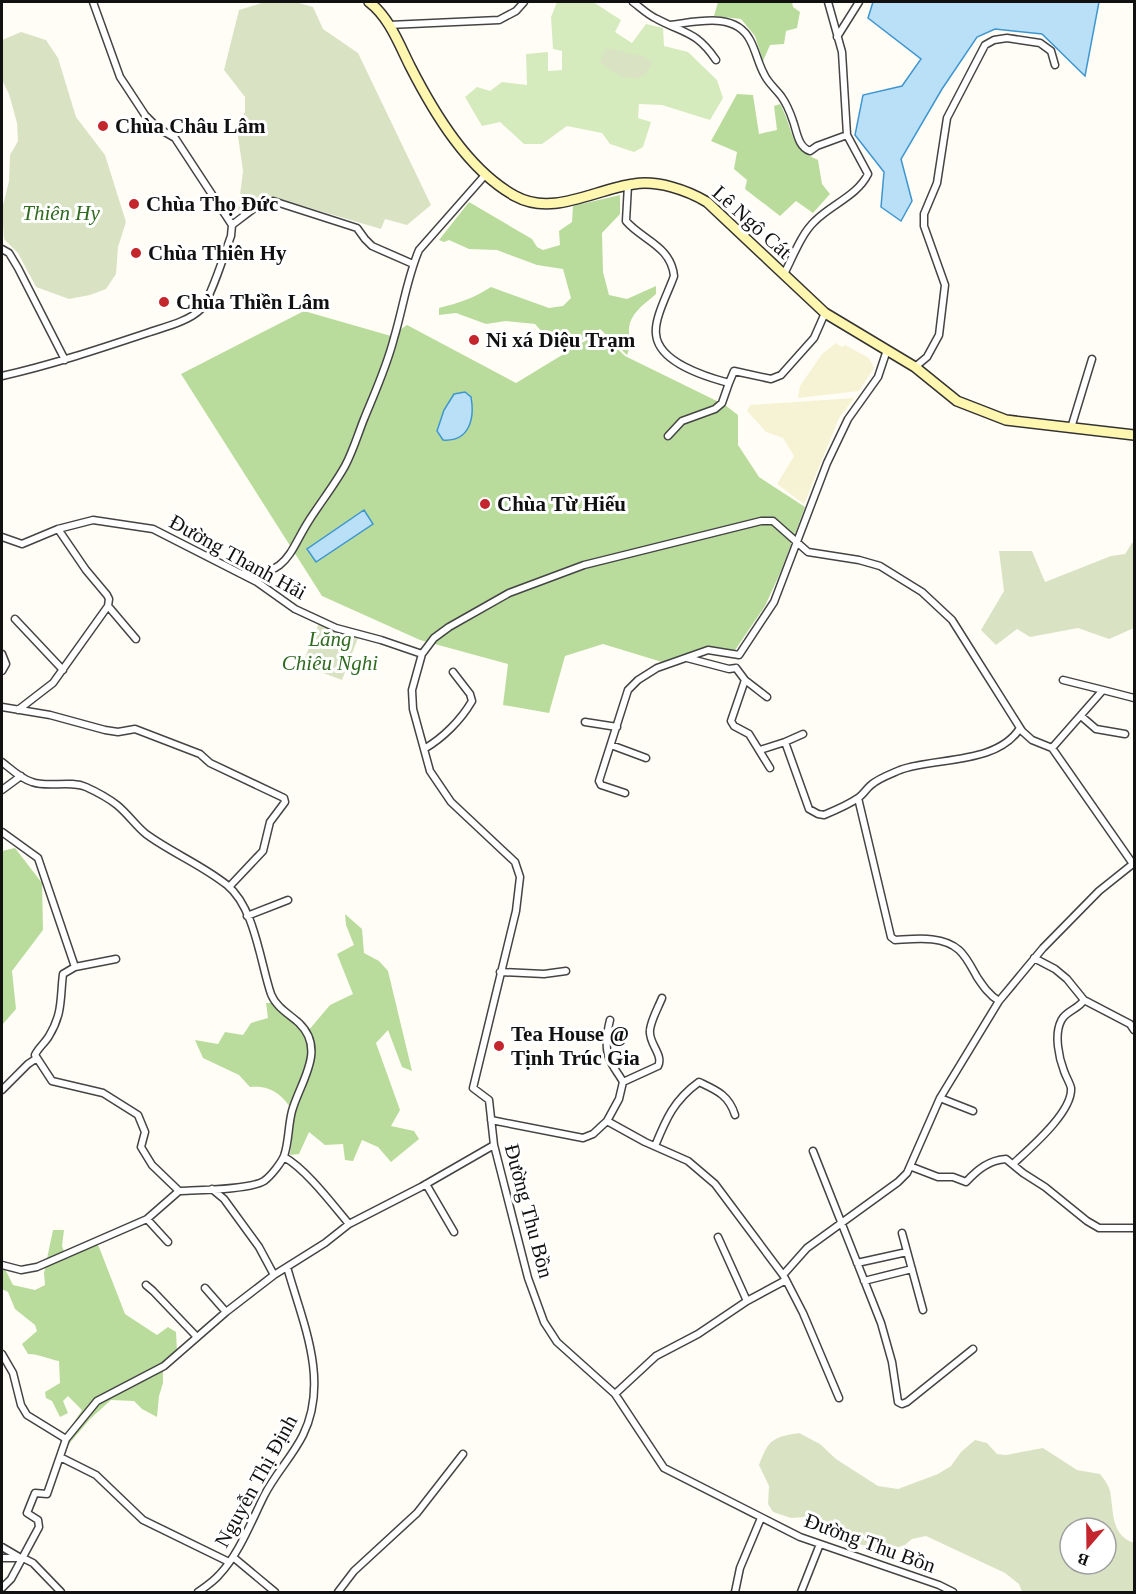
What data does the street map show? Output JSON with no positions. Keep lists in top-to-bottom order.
{
  "streets": {
    "street": [
      "Lê Ngô Cát",
      "Đường Thanh Hải",
      "Đường Thu Bồn",
      "Nguyễn Thị Định"
    ]
  },
  "crossings": [
    ["Đường Thanh Hải", "Đường Thu Bồn"]
  ],
  "parks": ["Thiên Hy", "Lăng Chiêu Nghi"],
  "places": [
    "Chùa Châu Lâm",
    "Chùa Thọ Đức",
    "Chùa Thiên Hy",
    "Chùa Thiền Lâm",
    "Ni xá Diệu Trạm",
    "Chùa Từ Hiếu",
    "Tea House @ Tịnh Trúc Gia"
  ],
  "north": "bottom"
}
